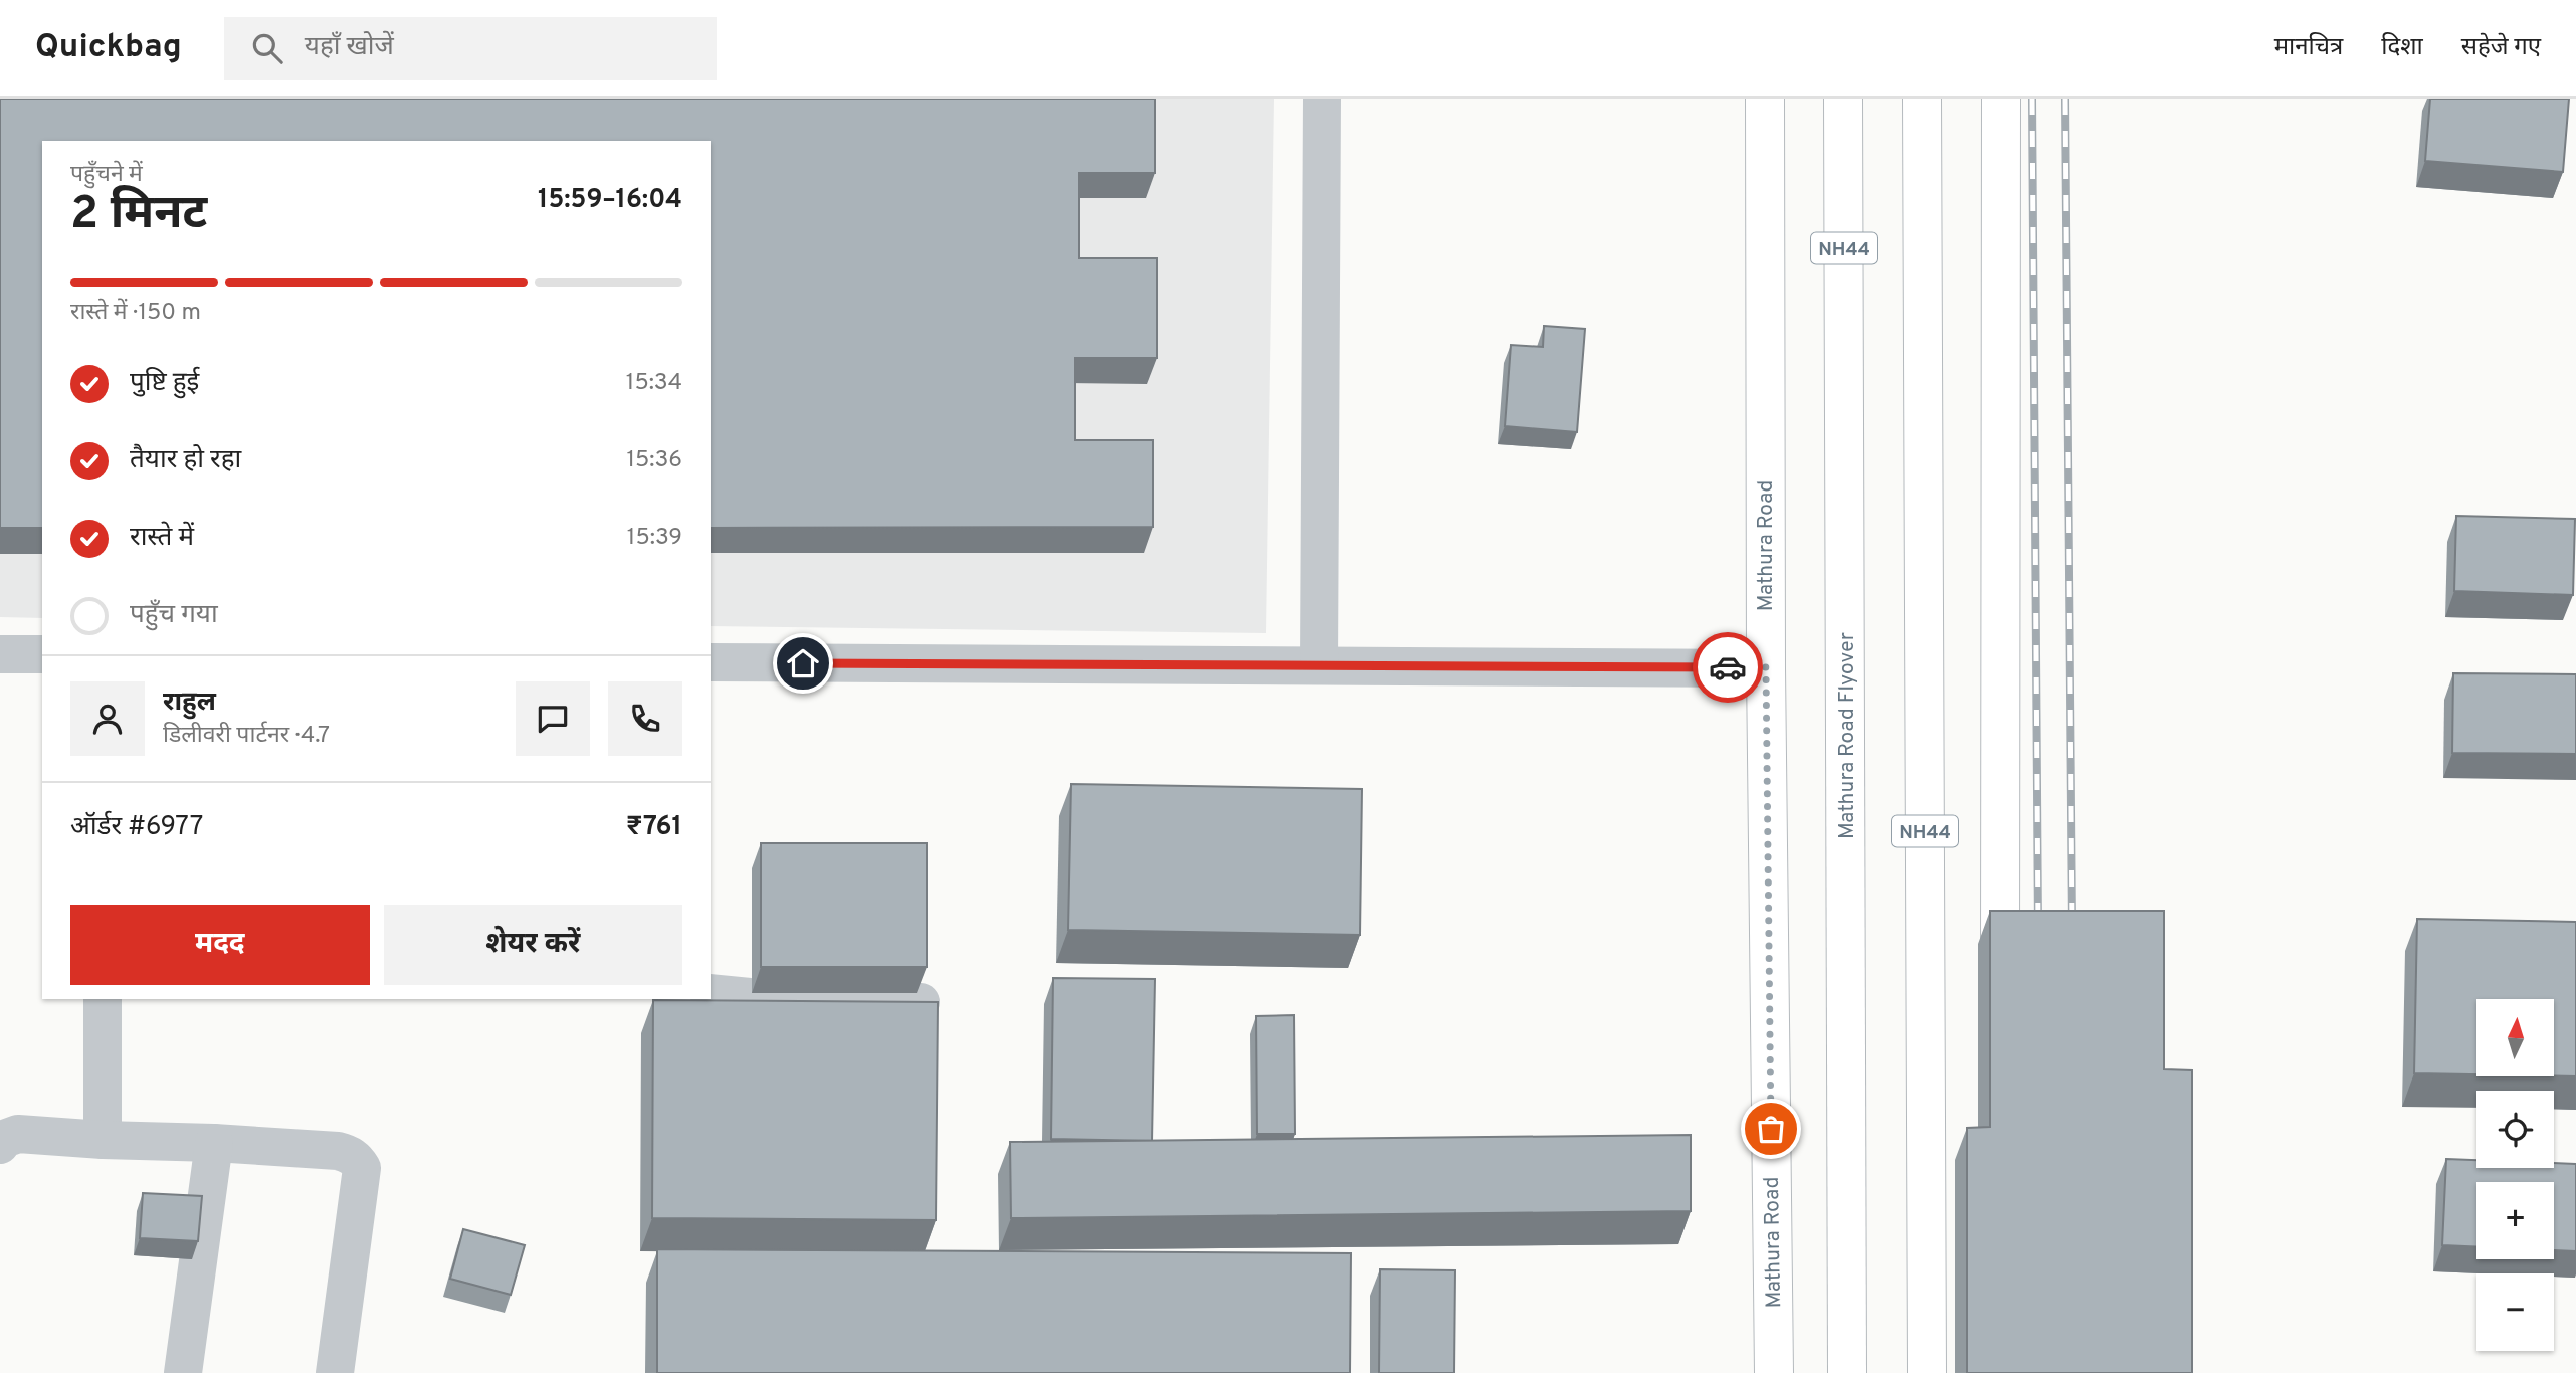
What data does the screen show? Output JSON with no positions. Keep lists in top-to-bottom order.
{
  "streets": {
    "main road": ["NH44", "Mathura Road", "Mathura Road Flyover"]
  },
  "north": "top",
  "page": {
    "header": "Quickbag",
    "search": "यहाँ खोजें",
    "nav": ["मानचित्र", "दिशा", "सहेजे गए"],
    "heading": ["2 मिनट", "पहुँचने में", "15:59–16:04"],
    "panel": [
      "राहुल",
      "डिलीवरी पार्टनर · 4.7",
      "ऑर्डर #6977",
      "₹761"
    ],
    "bar": "रास्ते में · 150 m",
    "list": [
      ["पुष्टि हुई", "15:34"],
      ["तैयार हो रहा", "15:36"],
      ["रास्ते में", "15:39"],
      "पहुँच गया"
    ],
    "buttons": ["मदद", "शेयर करें"],
    "map_buttons": ["+", "−"]
  }
}
